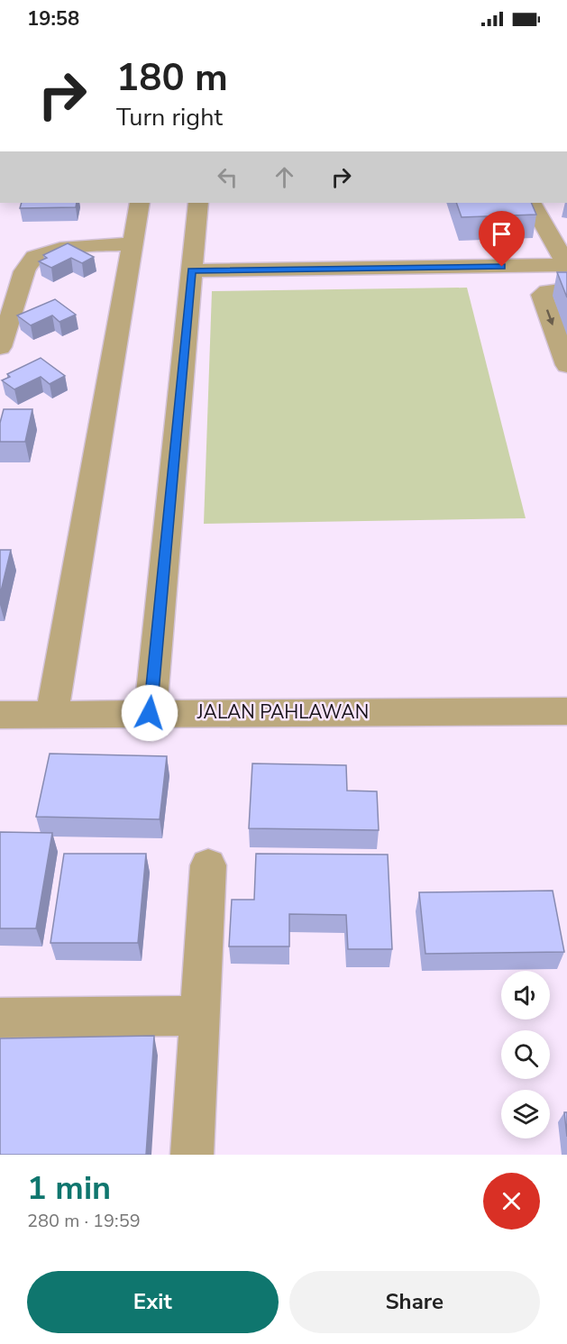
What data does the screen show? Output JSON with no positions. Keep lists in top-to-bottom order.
{
  "streets": {
    "street": ["JALAN PAHLAWAN"]
  },
  "page": {
    "status": "19:58",
    "turn": ["180 m", "Turn right"],
    "heading": ["1 min", "280 m · 19:59"],
    "buttons": ["Exit", "Share"]
  }
}
